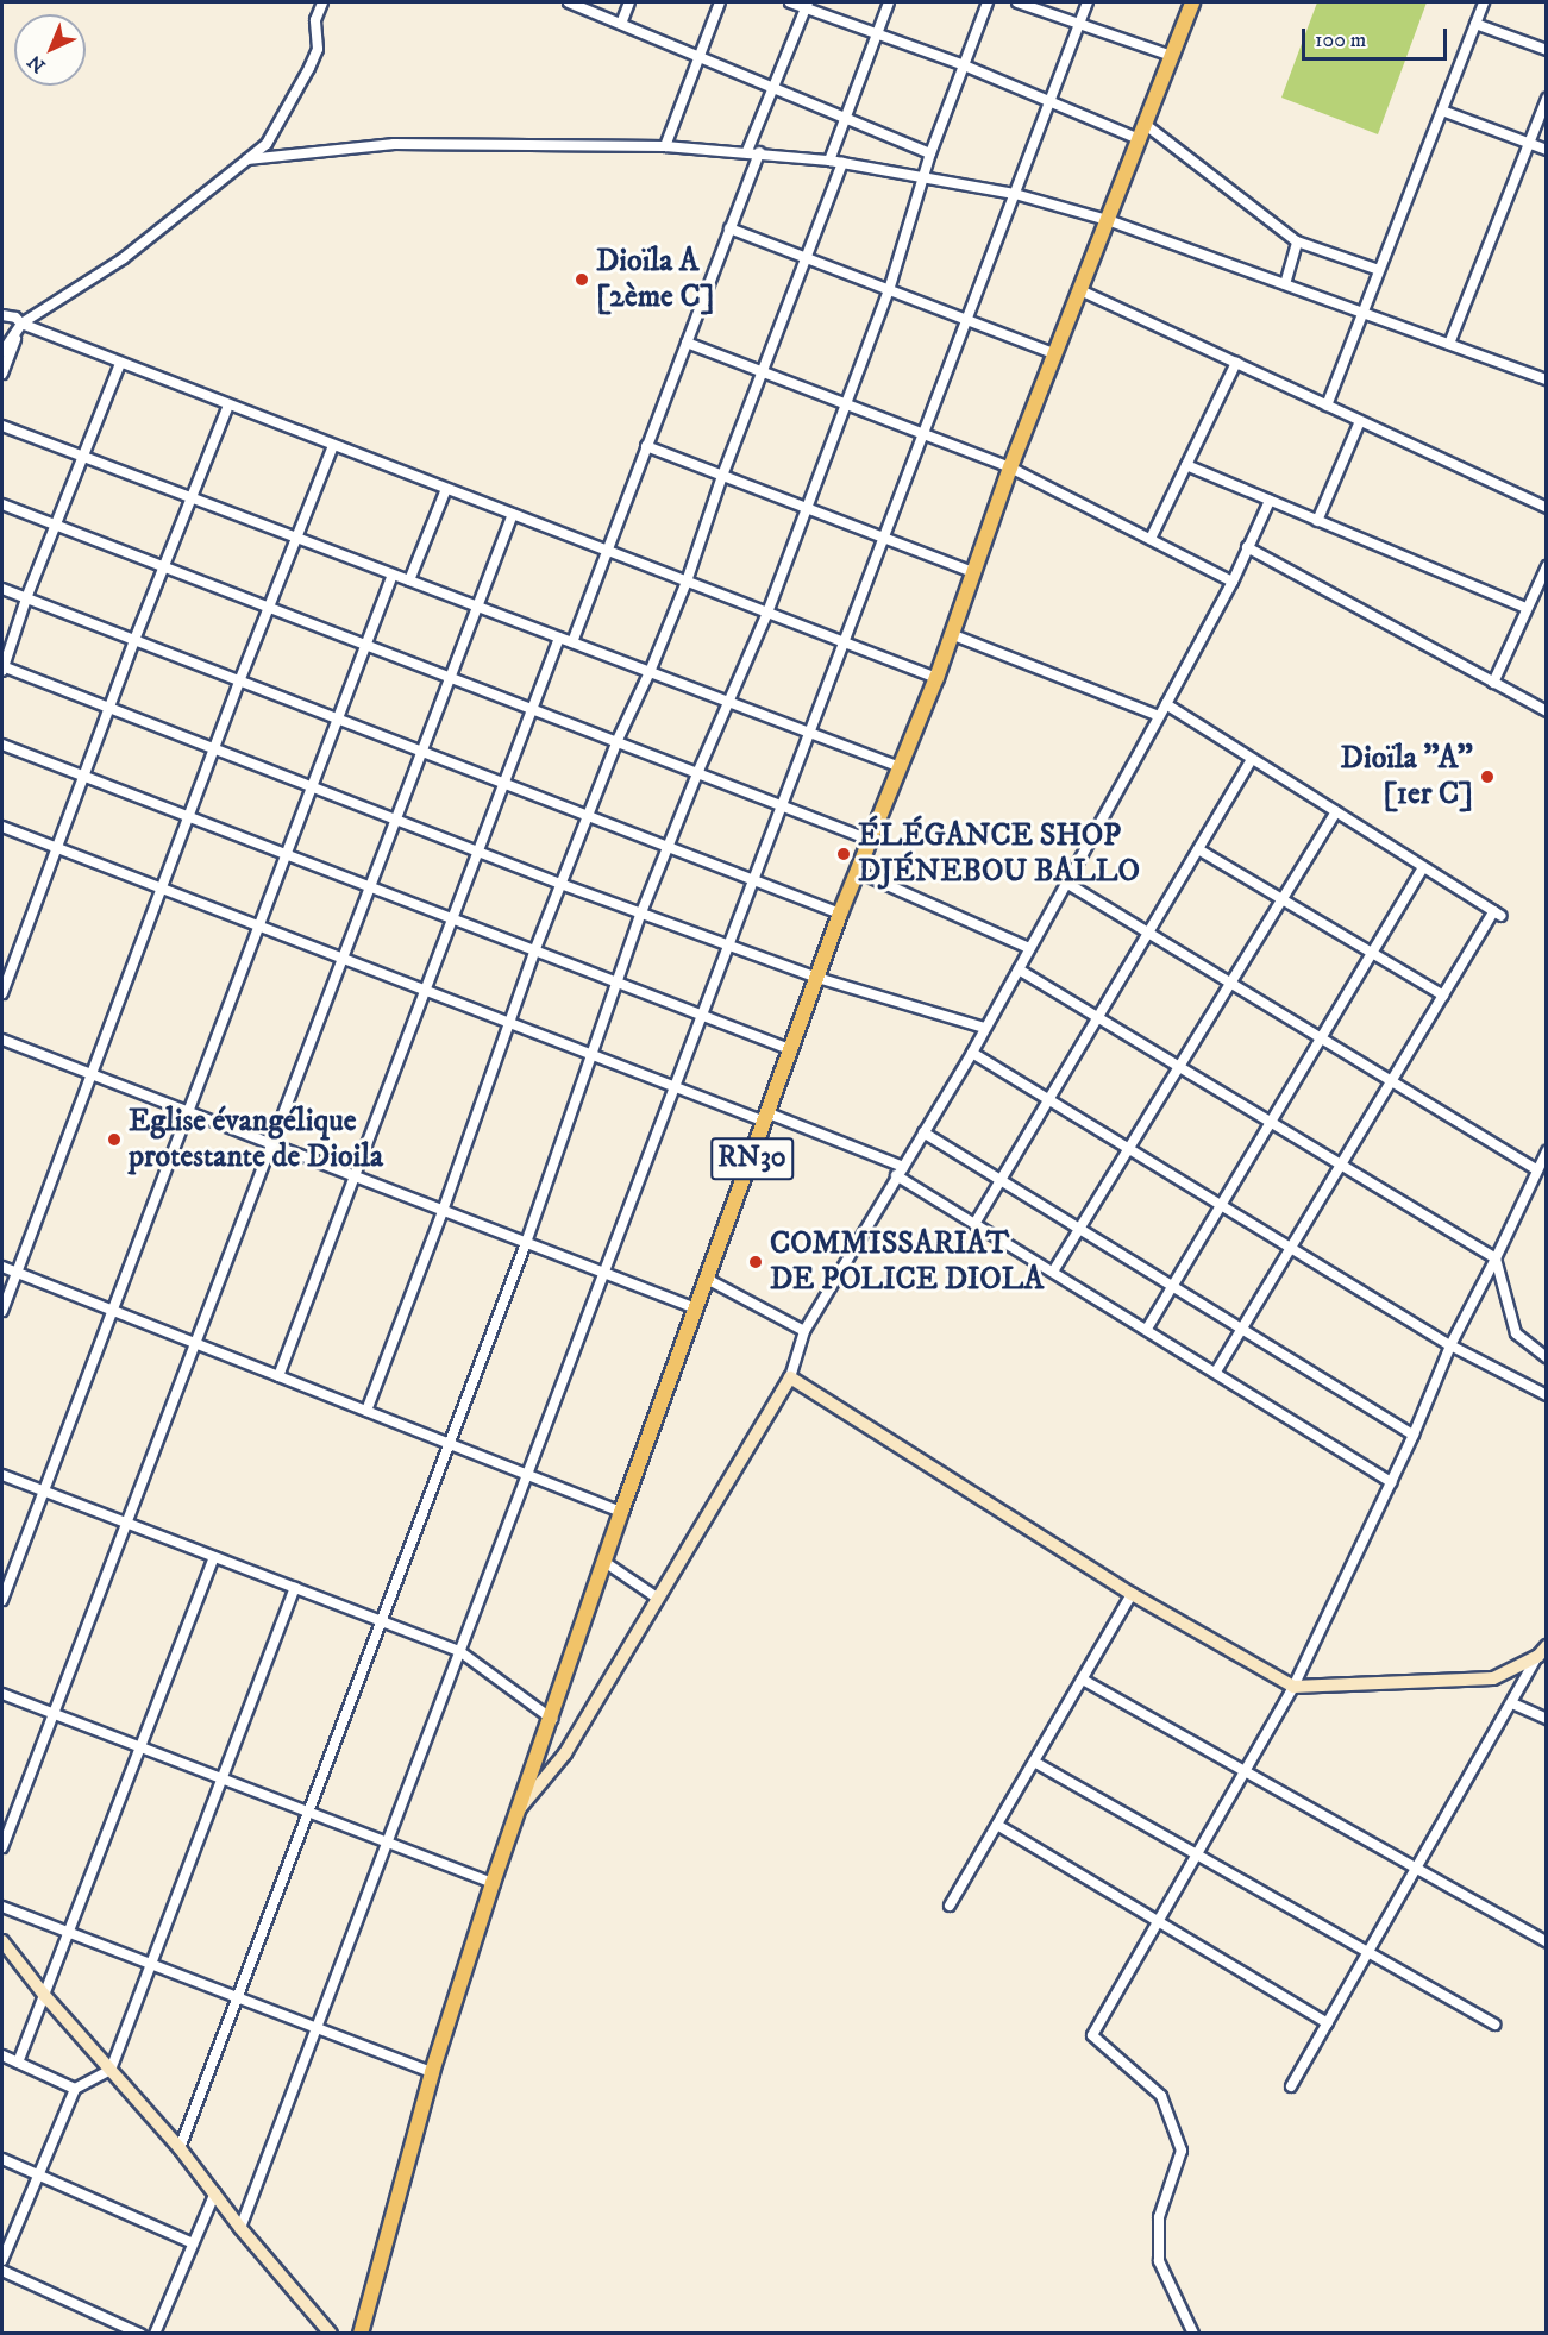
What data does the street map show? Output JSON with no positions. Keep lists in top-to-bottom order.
{
  "streets": {
    "main road": ["RN30"]
  },
  "places": [
    "Dioïla A [2ème C]",
    "Dioïla ''A'' [1er C]",
    "ÉLÉGANCE SHOP DJÉNEBOU BALLO",
    "Eglise évangélique protestante de Dioila",
    "COMMISSARIAT DE POLICE DIOLA"
  ],
  "scale_bar": "100 m",
  "north": "bottom left"
}
